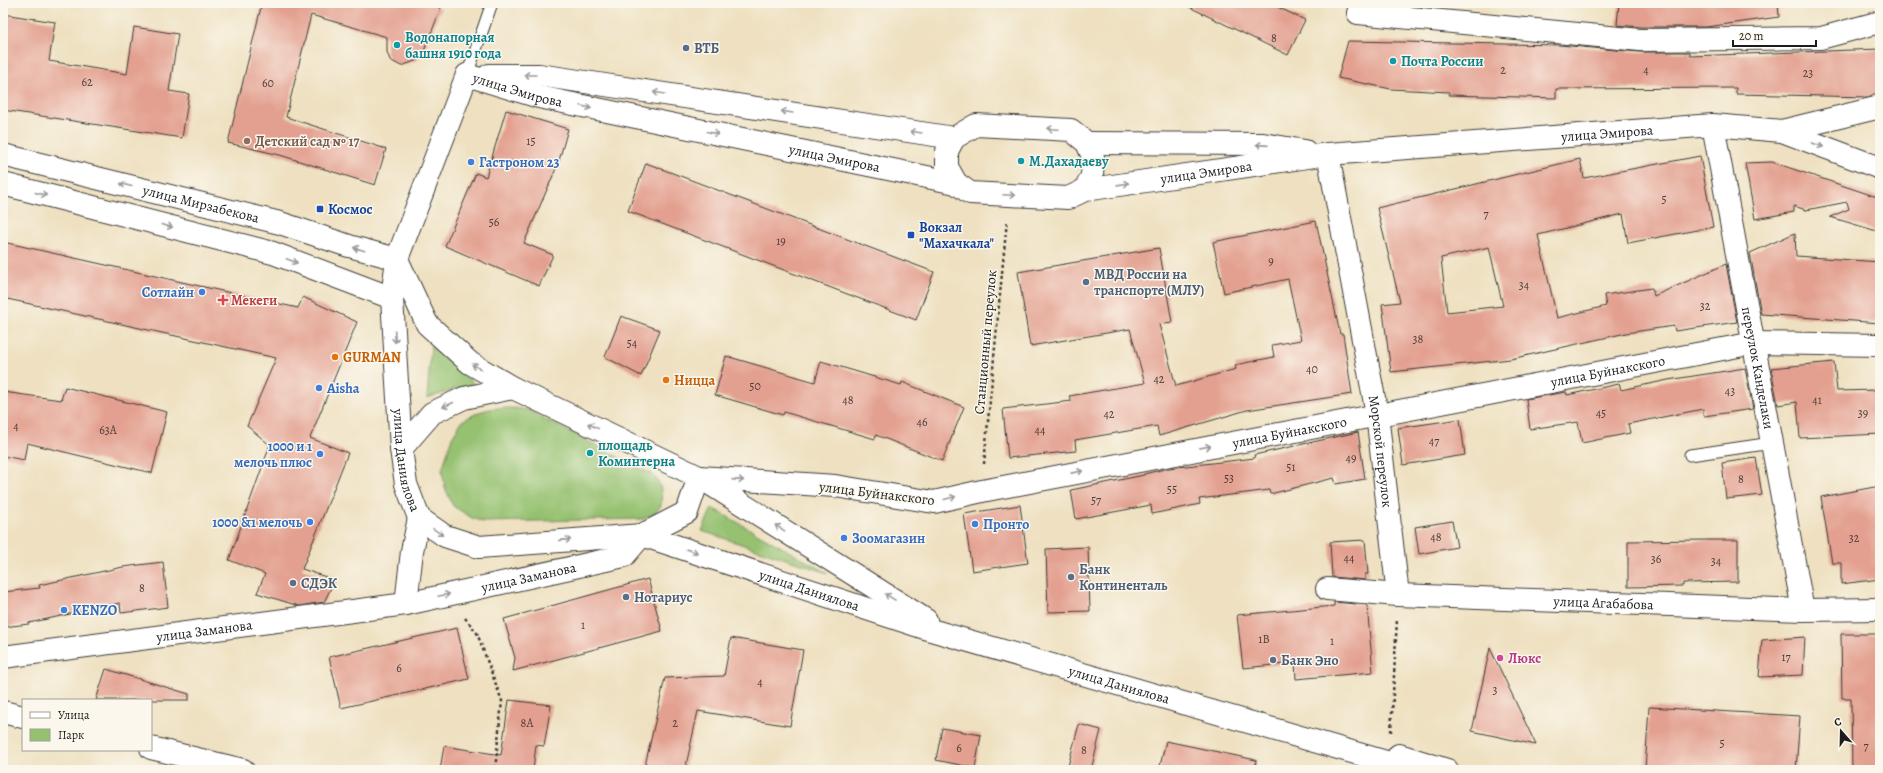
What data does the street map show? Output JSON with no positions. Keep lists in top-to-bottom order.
{
  "streets": {
    "street": [
      "улица Эмирова",
      "улица Мирзабекова",
      "переулок Канделаки",
      "улица Буйнакского",
      "Морской переулок",
      "улица Даниялова",
      "улица Заманова",
      "улица Агабабова"
    ],
    "path": ["Станционный переулок"]
  },
  "crossings": [
    ["улица Эмирова", "Станционный переулок"],
    ["улица Эмирова", "переулок Канделаки"],
    ["улица Эмирова", "Морской переулок"],
    ["улица Эмирова", "улица Даниялова"],
    ["улица Мирзабекова", "улица Даниялова"],
    ["Станционный переулок", "улица Буйнакского"],
    ["переулок Канделаки", "улица Буйнакского"],
    ["переулок Канделаки", "улица Агабабова"],
    ["улица Буйнакского", "Морской переулок"],
    ["улица Буйнакского", "улица Даниялова"],
    ["Морской переулок", "улица Агабабова"],
    ["улица Даниялова", "улица Заманова"]
  ],
  "one_way": ["улица Буйнакского"],
  "places": {
    "other": [
      "Водонапорная башня 1910 года",
      "ВТБ",
      "Почта России",
      "Детский сад № 17",
      "М.Дахадаеву",
      "Гастроном 23",
      "МВД России на транспорте (МЛУ)",
      "Сотлайн",
      "GURMAN",
      "Ницца",
      "Aisha",
      "площадь Коминтерна",
      "1000 и 1 мелочь плюс",
      "1000 &1 мелочь",
      "Пронто",
      "Зоомагазин",
      "Банк Континенталь",
      "СДЭК",
      "Нотариус",
      "KENZO",
      "Люкс",
      "Банк Эно"
    ],
    "transit": ["Космос", "Вокзал \"Махачкала\""],
    "health": ["Мекеги"]
  },
  "house_numbers": [
    "8",
    "2",
    "4",
    "23",
    "62",
    "60",
    "15",
    "5",
    "7",
    "56",
    "19",
    "9",
    "34",
    "32",
    "38",
    "54",
    "40",
    "42",
    "50",
    "43",
    "48",
    "41",
    "45",
    "39",
    "42",
    "46",
    "4",
    "63А",
    "44",
    "47",
    "49",
    "51",
    "53",
    "8",
    "55",
    "57",
    "48",
    "32",
    "44",
    "36",
    "34",
    "8",
    "1",
    "1В",
    "1",
    "17",
    "6",
    "4",
    "3",
    "8А",
    "2",
    "5",
    "7",
    "6",
    "8"
  ],
  "legend": ["Улица", "Парк"],
  "scale_bar": "20 m",
  "north": "top"
}
